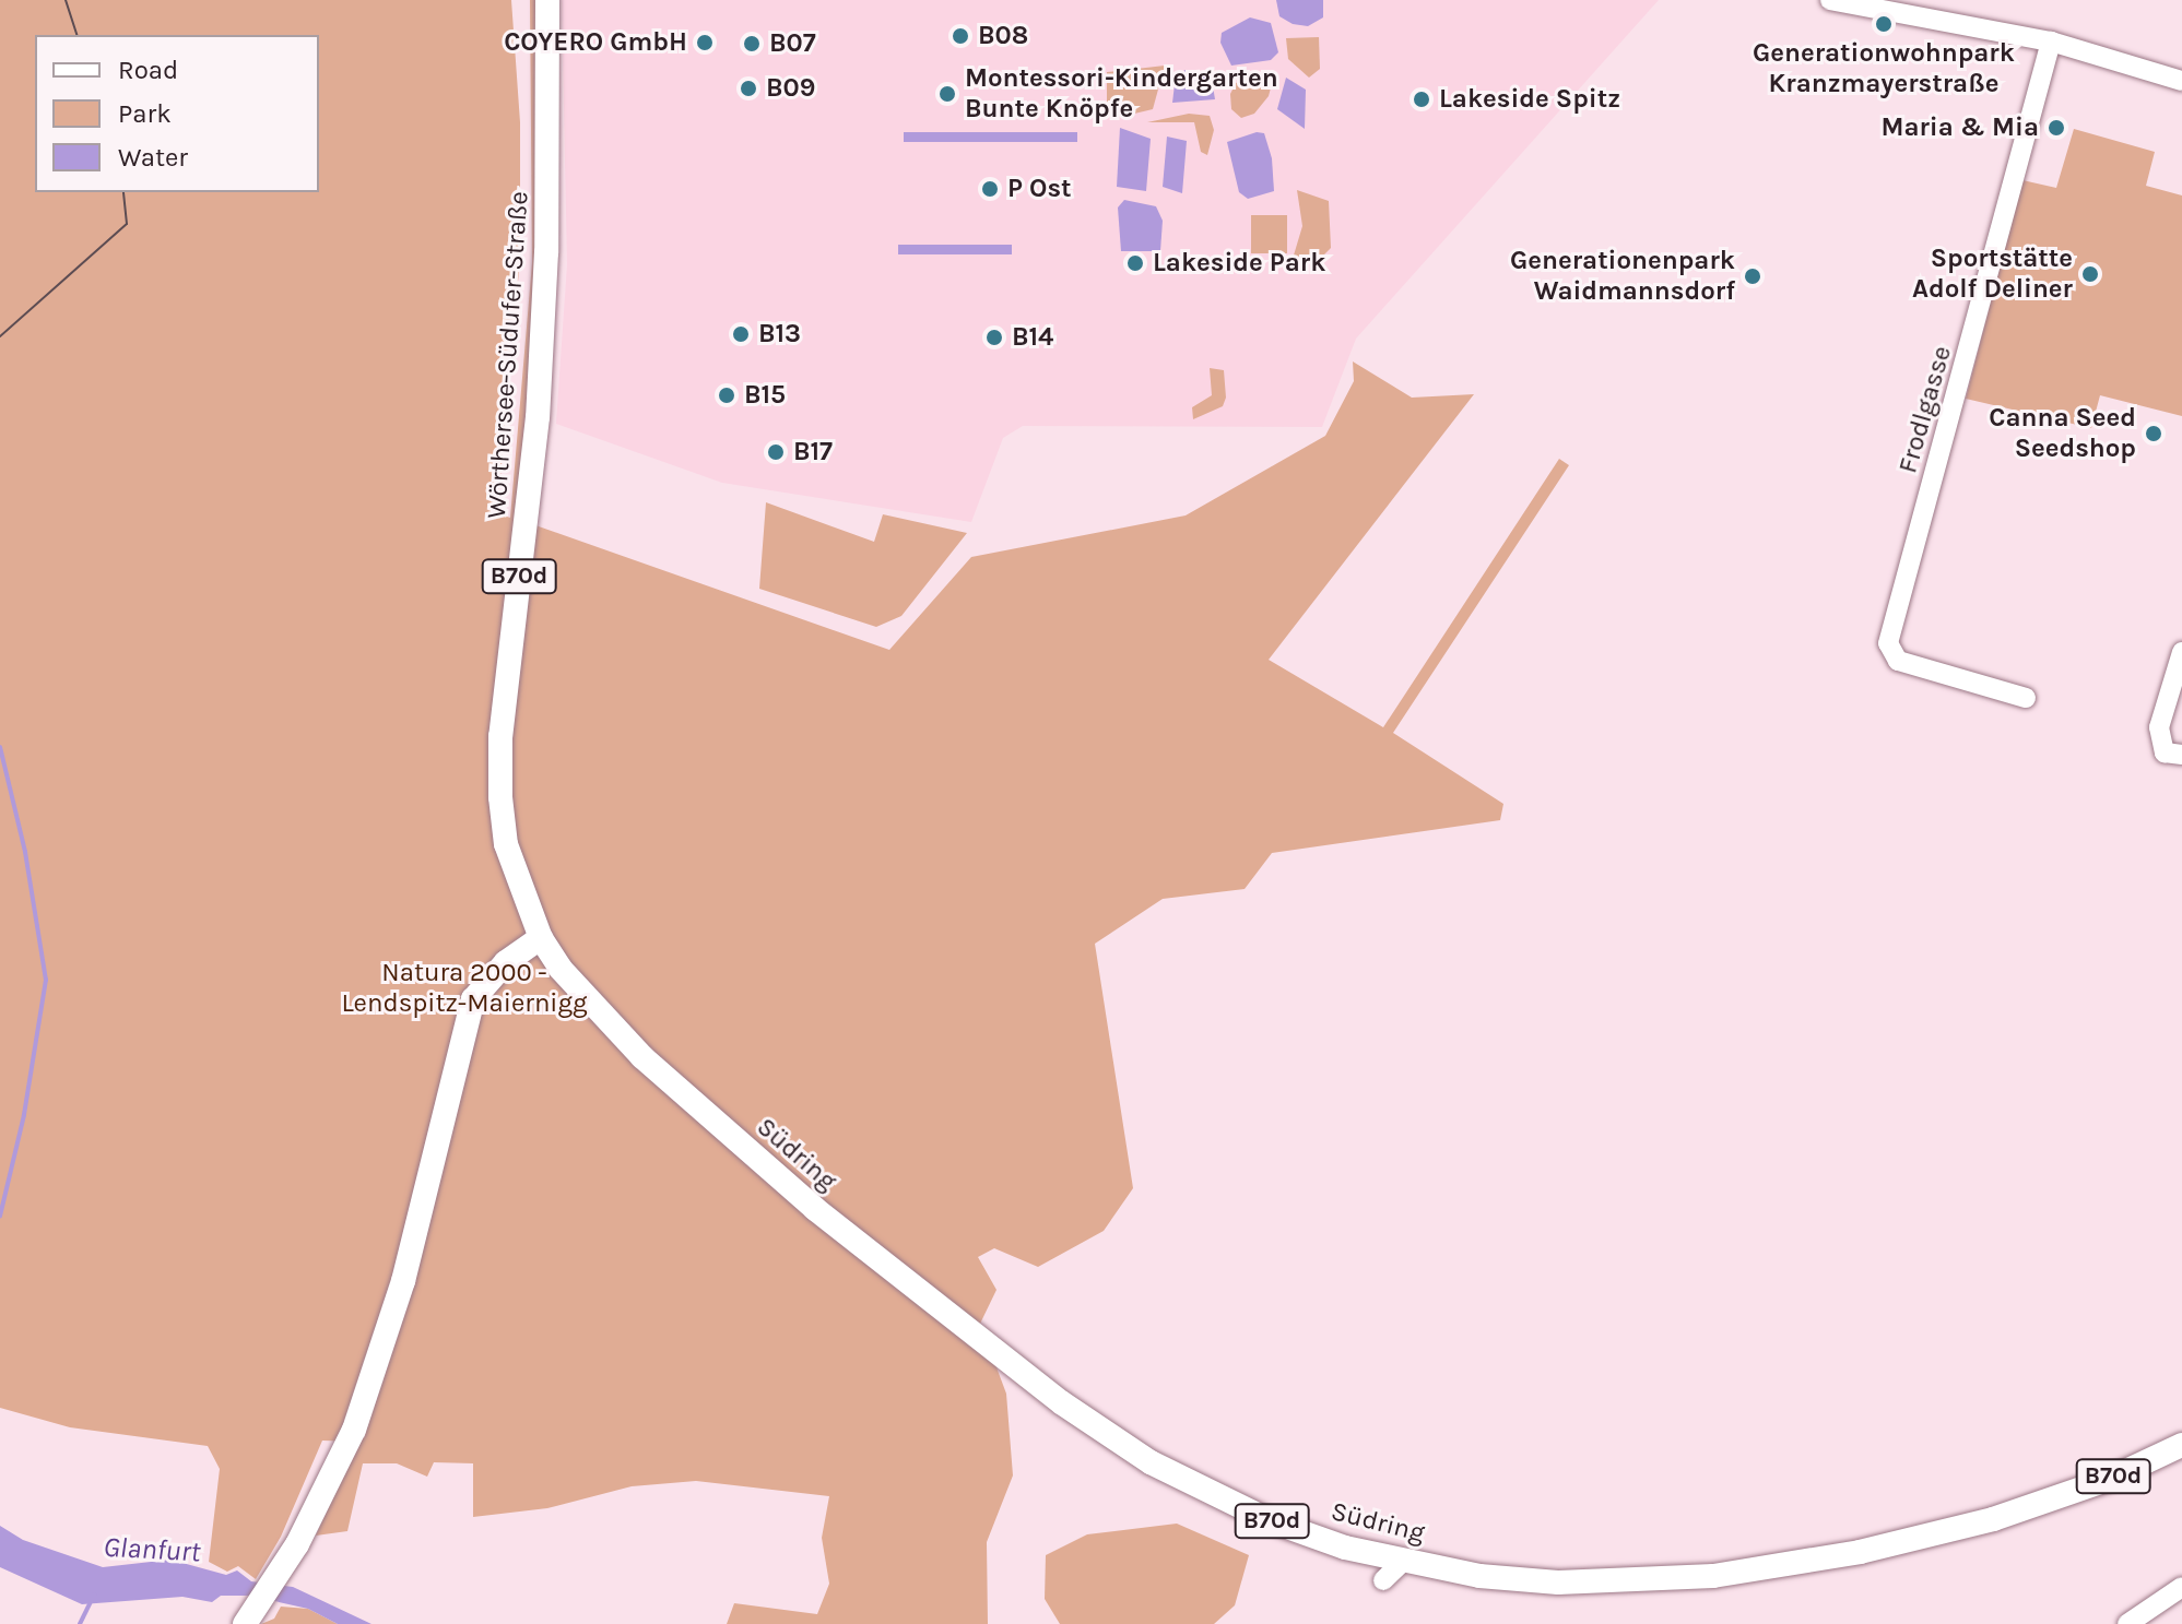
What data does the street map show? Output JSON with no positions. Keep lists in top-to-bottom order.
{
  "streets": {
    "main road": ["Wörthersee-Südufer-Straße", "B70d", "Südring"],
    "street": ["Frodlgasse"]
  },
  "crossings": [
    ["Wörthersee-Südufer-Straße", "Südring"]
  ],
  "water": ["Glanfurt"],
  "parks": ["Natura 2000 - Lendspitz-Maiernigg"],
  "places": [
    "Generationwohnpark Kranzmayerstraße",
    "B08",
    "COYERO GmbH",
    "B07",
    "B09",
    "Montessori-Kindergarten Bunte Knöpfe",
    "Lakeside Spitz",
    "Maria & Mia",
    "P Ost",
    "Lakeside Park",
    "Sportstätte Adolf Deliner",
    "Generationenpark Waidmannsdorf",
    "B13",
    "B14",
    "B15",
    "Canna Seed Seedshop",
    "B17"
  ],
  "legend": ["Road", "Park", "Water"]
}
